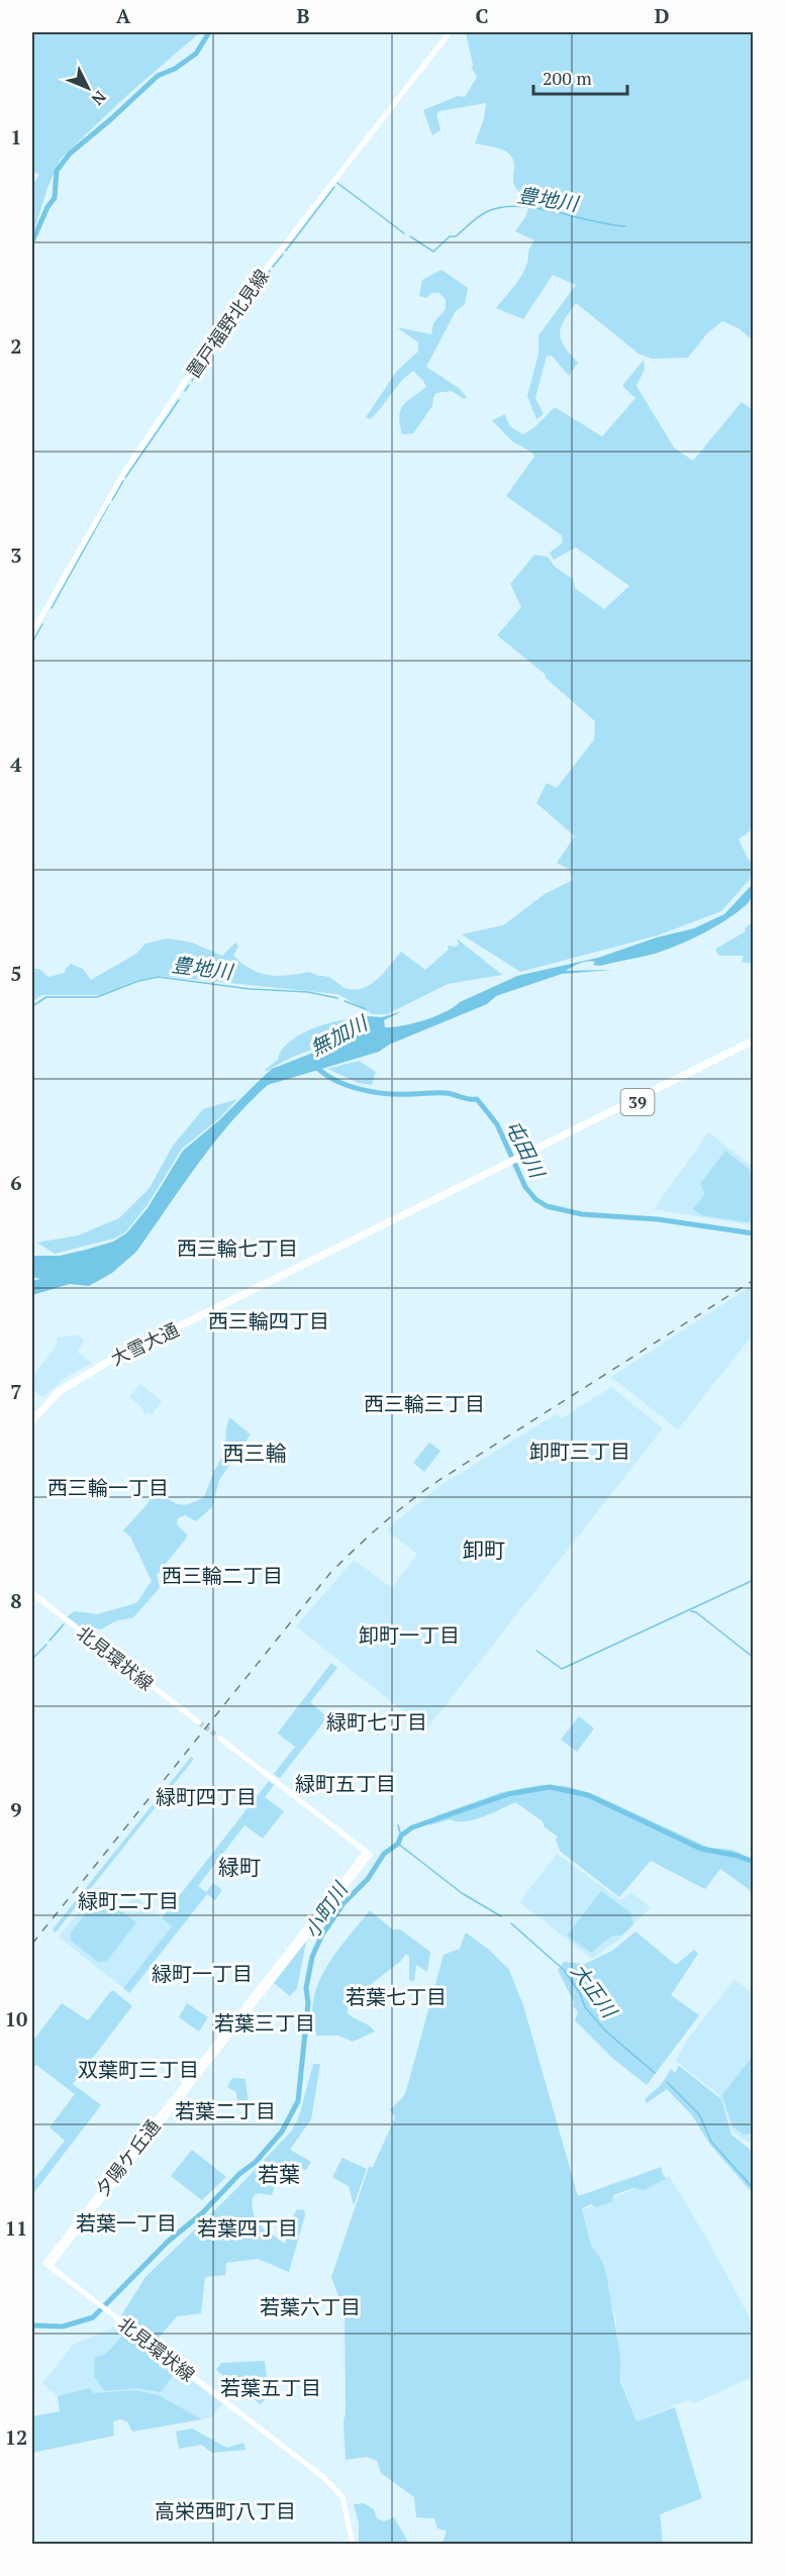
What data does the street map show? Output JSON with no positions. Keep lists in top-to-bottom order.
{
  "streets": {
    "highway": ["39", "大雪大通"],
    "main road": ["置戸福野北見線", "北見環状線", "夕陽ケ丘通"]
  },
  "crossings": [
    ["北見環状線", "夕陽ケ丘通"]
  ],
  "districts": [
    "西三輪七丁目",
    "西三輪四丁目",
    "西三輪三丁目",
    "卸町三丁目",
    "西三輪",
    "西三輪一丁目",
    "卸町",
    "西三輪二丁目",
    "卸町一丁目",
    "緑町七丁目",
    "緑町五丁目",
    "緑町四丁目",
    "緑町",
    "緑町二丁目",
    "緑町一丁目",
    "若葉七丁目",
    "若葉三丁目",
    "双葉町三丁目",
    "若葉二丁目",
    "若葉",
    "若葉一丁目",
    "若葉四丁目",
    "若葉六丁目",
    "若葉五丁目",
    "高栄西町八丁目"
  ],
  "water": [
    "豊地川",
    "無加川",
    "屯田川",
    "小町川",
    "大正川"
  ],
  "scale_bar": "200 m",
  "north": "bottom right",
  "grid": {
    "columns": [
      "A",
      "B",
      "C",
      "D"
    ],
    "rows": [
      "1",
      "2",
      "3",
      "4",
      "5",
      "6",
      "7",
      "8",
      "9",
      "10",
      "11",
      "12"
    ]
  }
}
